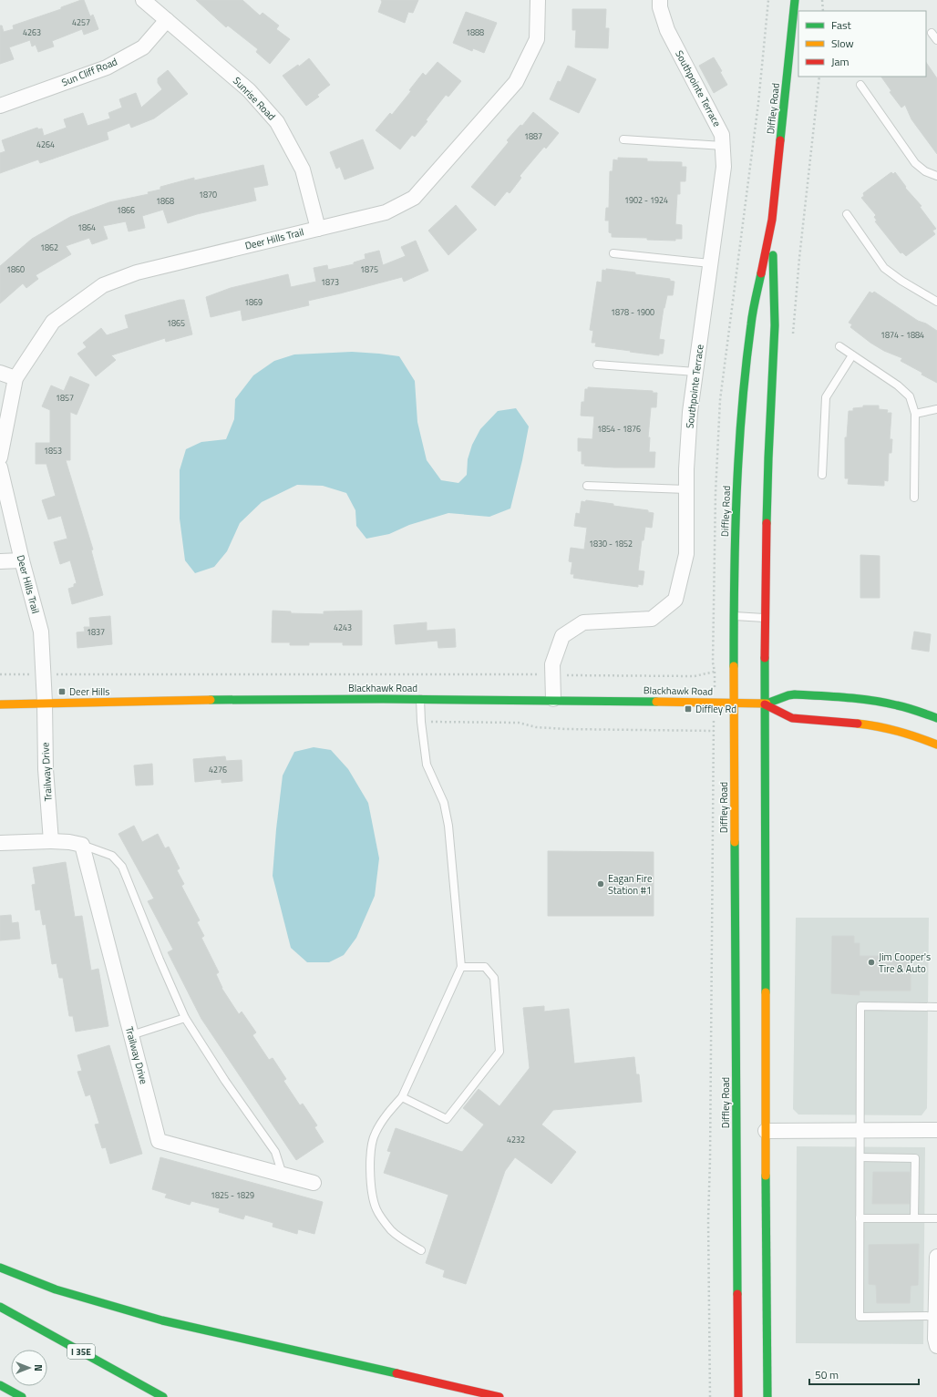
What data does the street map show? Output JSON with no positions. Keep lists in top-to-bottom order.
{
  "streets": {
    "main road": ["Diffley Road", "Blackhawk Road", "I 35E"],
    "street": [
      "Sun Cliff Road",
      "Southpointe Terrace",
      "Sunrise Road",
      "Deer Hills Trail",
      "Trailway Drive"
    ]
  },
  "crossings": [
    ["Sun Cliff Road", "Sunrise Road"],
    ["Southpointe Terrace", "Blackhawk Road"],
    ["Sunrise Road", "Deer Hills Trail"],
    ["Diffley Road", "Blackhawk Road"],
    ["Deer Hills Trail", "Blackhawk Road"],
    ["Deer Hills Trail", "Trailway Drive"],
    ["Blackhawk Road", "Trailway Drive"]
  ],
  "places": {
    "transit": ["Deer Hills", "Diffley Rd"],
    "other": ["Eagan Fire Station #1", "Jim Cooper's Tire & Auto"]
  },
  "house_numbers": [
    "4257",
    "4263",
    "1888",
    "1887",
    "4264",
    "1870",
    "1902 - 1924",
    "1868",
    "1866",
    "1864",
    "1862",
    "1860",
    "1875",
    "1873",
    "1869",
    "1878 - 1900",
    "1865",
    "1874 - 1884",
    "1857",
    "1854 - 1876",
    "1853",
    "1830 - 1852",
    "4243",
    "1837",
    "4276",
    "4232",
    "1825 - 1829"
  ],
  "legend": ["Fast", "Slow", "Jam"],
  "scale_bar": "50 m",
  "north": "right"
}
